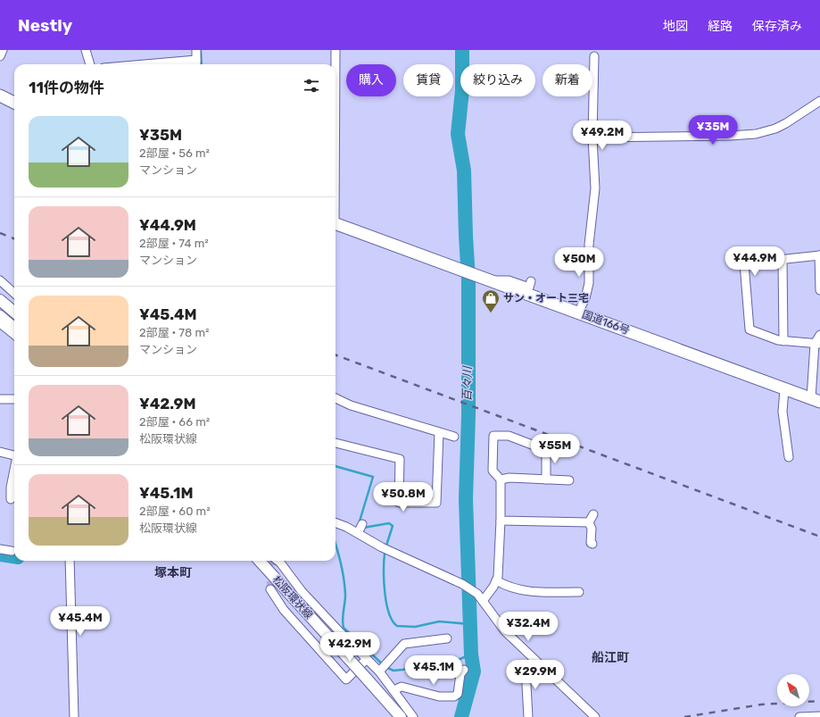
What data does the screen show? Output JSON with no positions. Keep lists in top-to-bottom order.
{
  "streets": {
    "highway": ["国道166号"],
    "main road": ["松阪環状線"]
  },
  "districts": ["塚本町", "船江町"],
  "water": ["百々川"],
  "places": {
    "shop": ["サン・オート三宅"]
  },
  "north": "top left",
  "page": {
    "header": "Nestly",
    "nav": ["地図", "経路", "保存済み"],
    "chip": [
      "購入",
      "賃貸",
      "絞り込み",
      "新着"
    ],
    "heading": "11件の物件",
    "list": [
      {
        "name": "¥35M",
        "note": "2部屋 · 56 m² · マンション"
      },
      {
        "name": "¥44.9M",
        "note": "2部屋 · 74 m² · マンション"
      },
      {
        "name": "¥45.4M",
        "note": "2部屋 · 78 m² · マンション"
      },
      {
        "name": "¥42.9M",
        "note": "2部屋 · 66 m² · 松阪環状線"
      },
      {
        "name": "¥45.1M",
        "note": "2部屋 · 60 m² · 松阪環状線"
      }
    ],
    "price": [
      "¥35M",
      "¥49.2M",
      "¥44.9M",
      "¥50M",
      "¥55M",
      "¥50.8M",
      "¥45.4M",
      "¥32.4M",
      "¥42.9M",
      "¥45.1M",
      "¥29.9M"
    ]
  }
}
